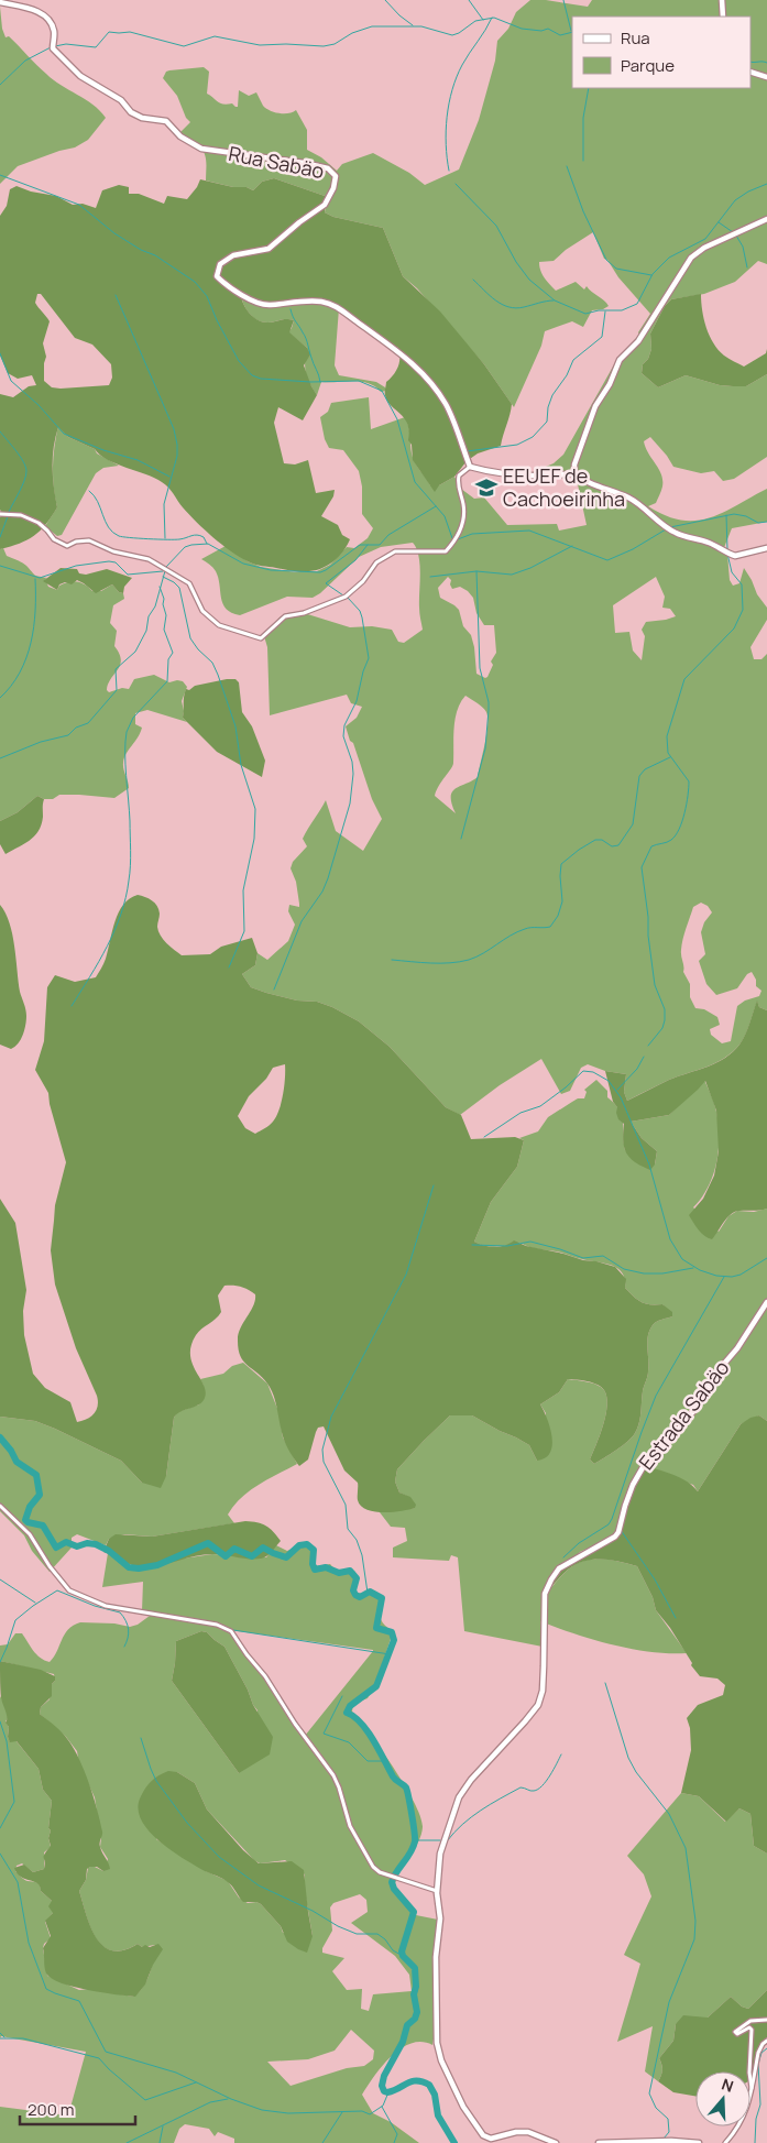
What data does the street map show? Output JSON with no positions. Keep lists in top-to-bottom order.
{
  "streets": {
    "street": ["Rua Sabäo", "Estrada Sabäo"]
  },
  "places": {
    "school or university": ["EEUEF de Cachoeirinha"]
  },
  "legend": ["Rua", "Parque"],
  "scale_bar": "200 m",
  "north": "top"
}
